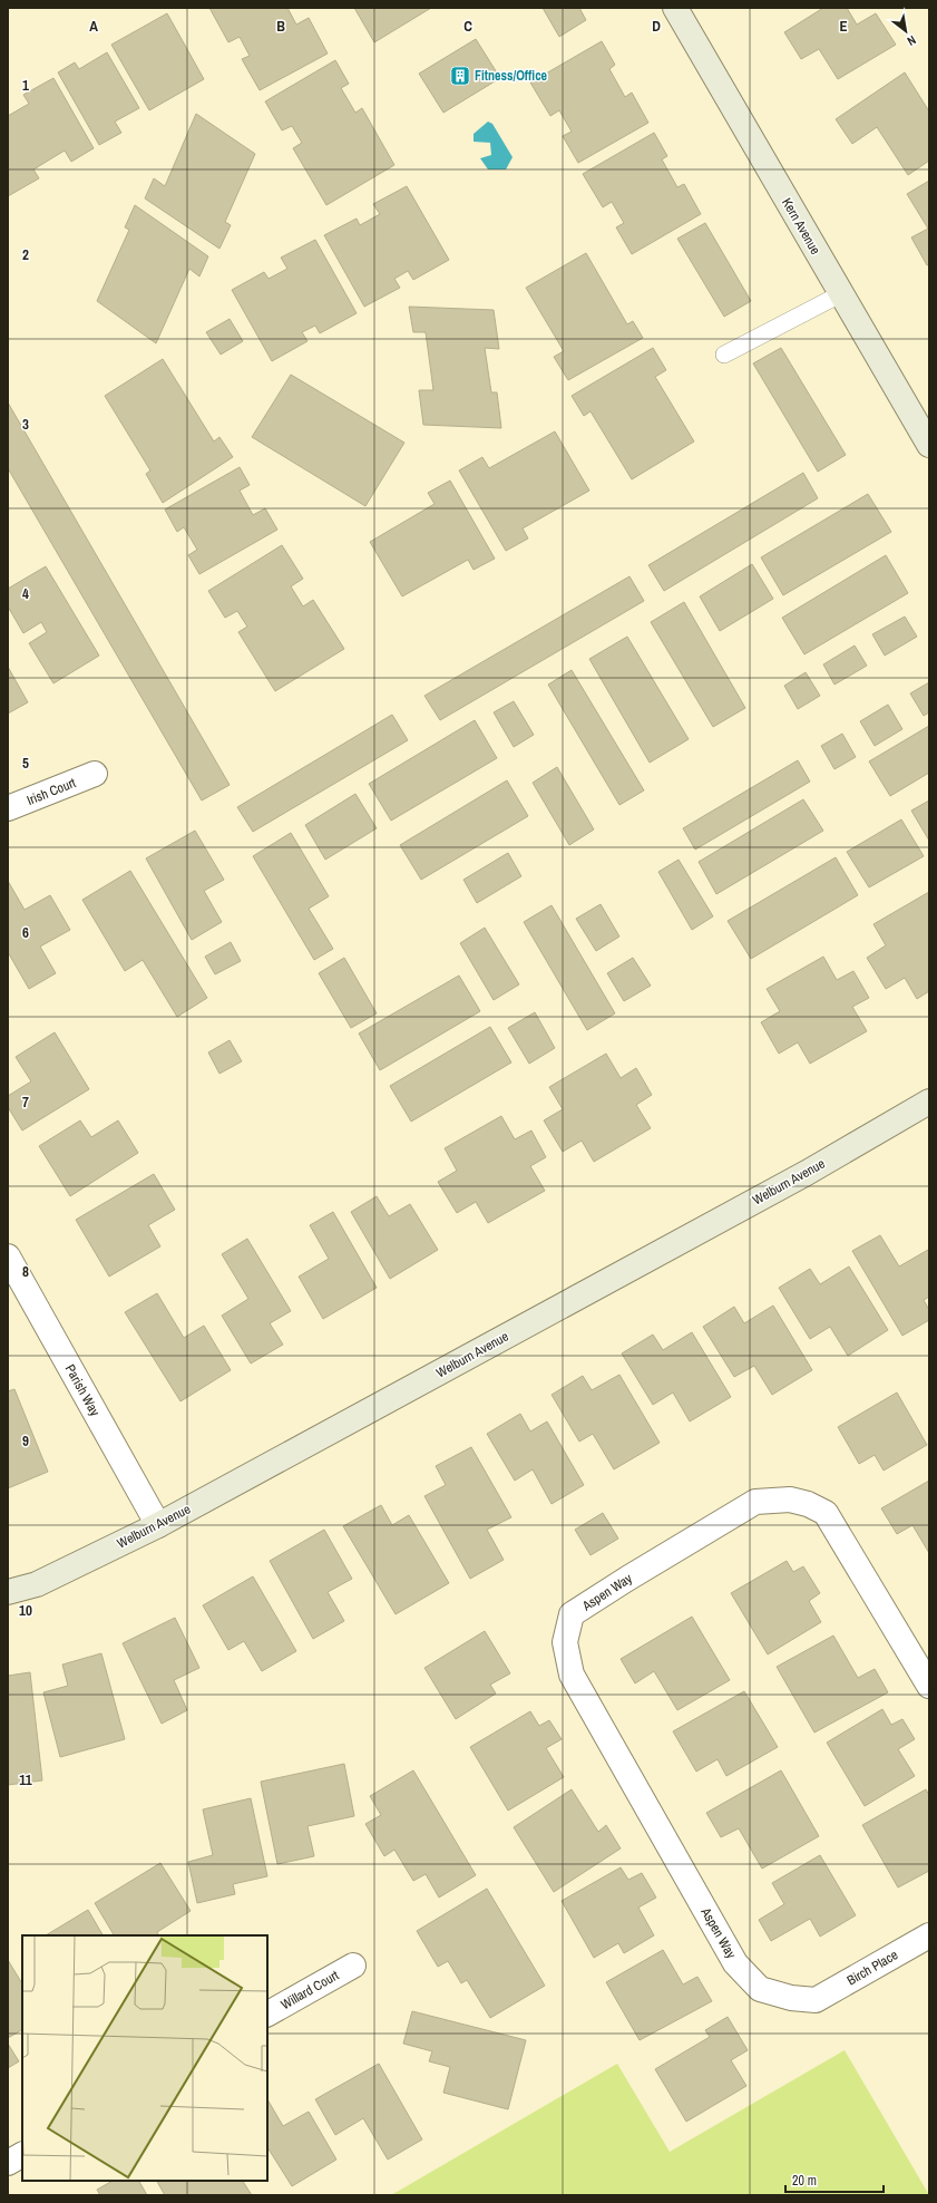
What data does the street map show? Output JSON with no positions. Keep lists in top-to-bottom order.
{
  "streets": {
    "main road": ["Kern Avenue", "Welburn Avenue"],
    "street": [
      "Irish Court",
      "Parish Way",
      "Aspen Way",
      "Birch Place",
      "Willard Court"
    ]
  },
  "crossings": [
    ["Welburn Avenue", "Parish Way"],
    ["Aspen Way", "Birch Place"]
  ],
  "places": {
    "building": ["Fitness/Office"]
  },
  "scale_bar": "20 m",
  "north": "bottom right",
  "grid": {
    "columns": [
      "A",
      "B",
      "C",
      "D",
      "E"
    ],
    "rows": [
      "1",
      "2",
      "3",
      "4",
      "5",
      "6",
      "7",
      "8",
      "9",
      "10",
      "11"
    ]
  }
}
